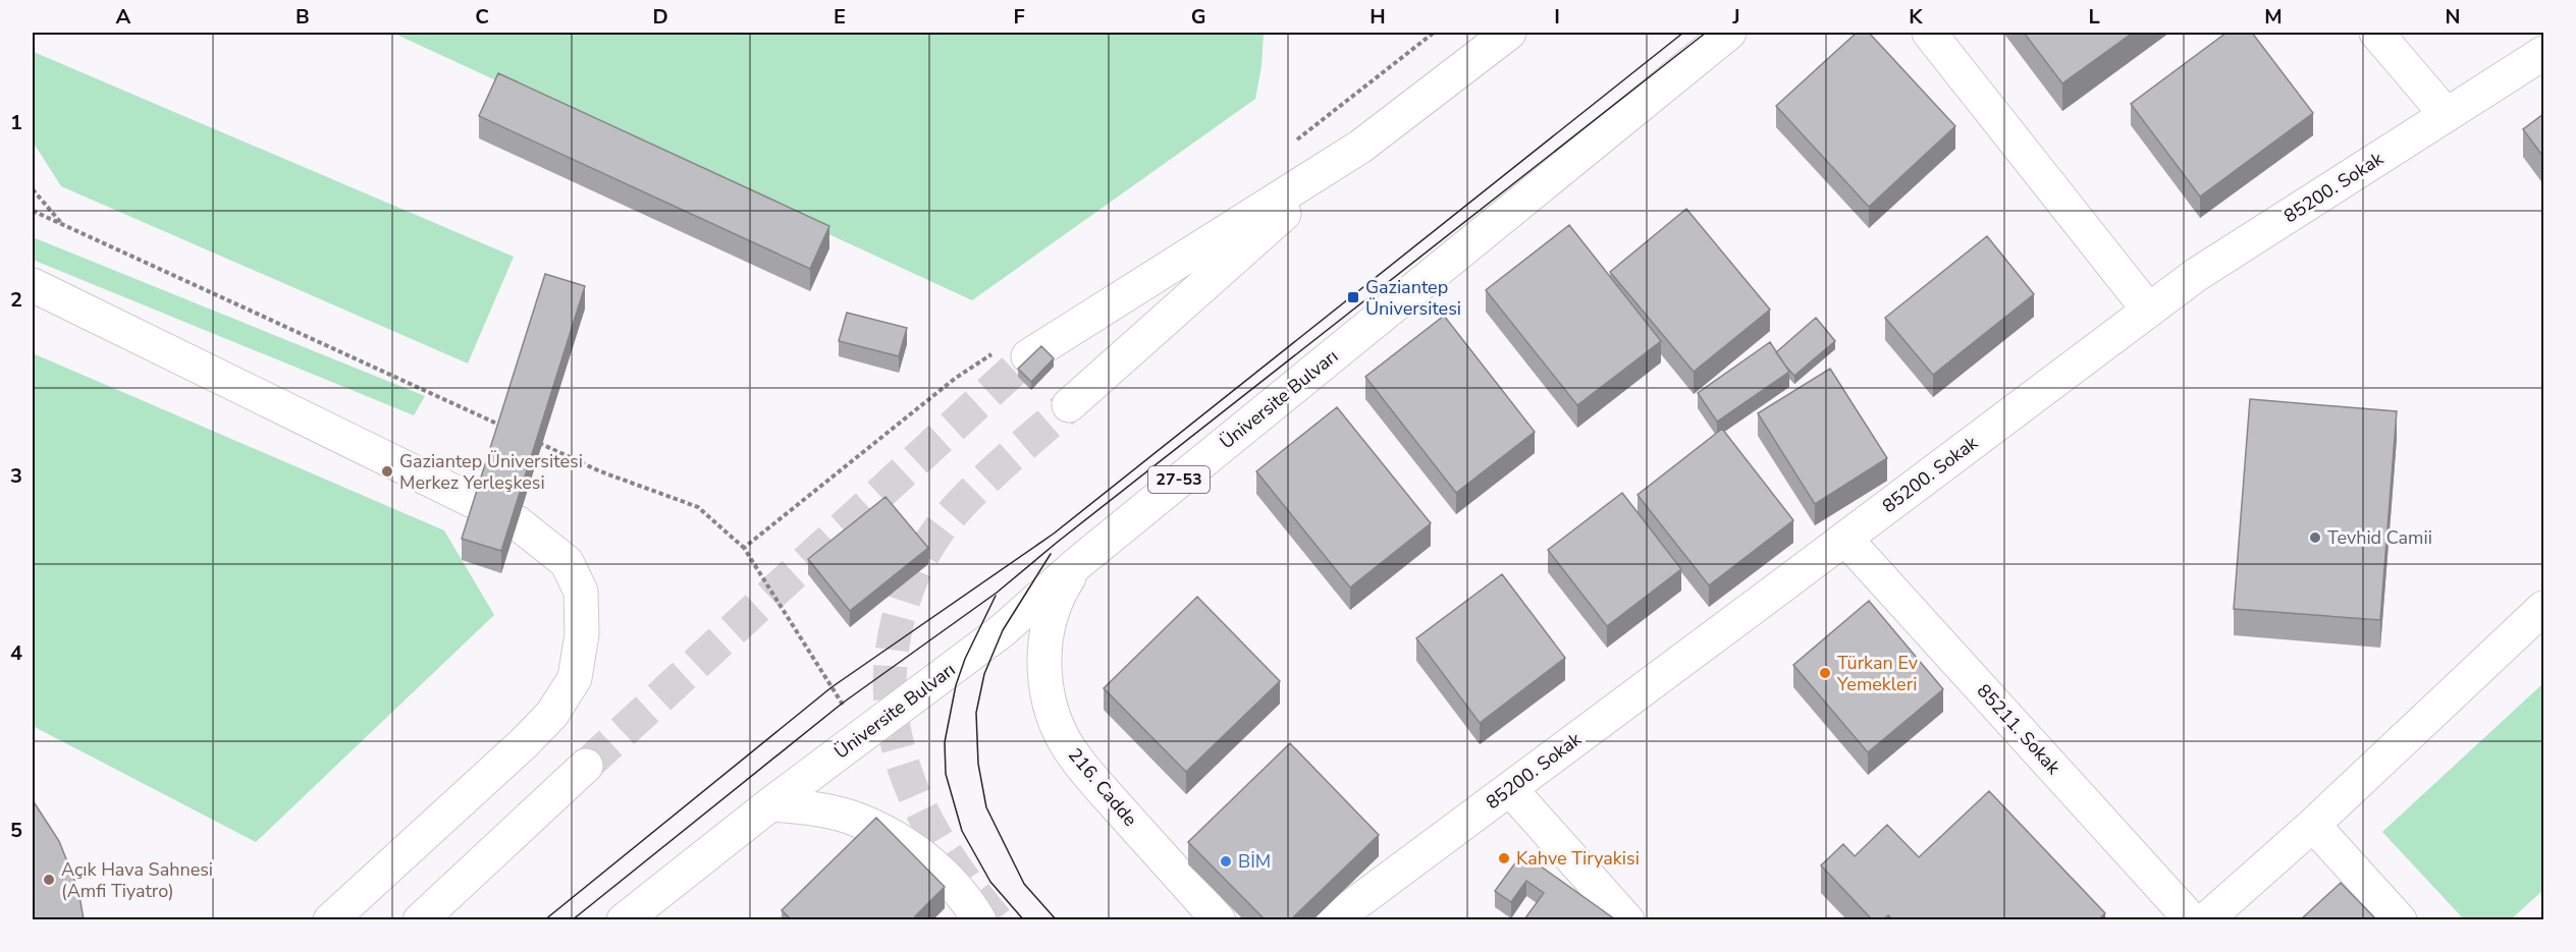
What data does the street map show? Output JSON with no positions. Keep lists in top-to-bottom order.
{
  "streets": {
    "street": [
      "85200. Sokak",
      "Üniversite Bulvarı",
      "27-53",
      "85211. Sokak",
      "216. Cadde"
    ]
  },
  "crossings": [
    ["85200. Sokak", "85211. Sokak"],
    ["Üniversite Bulvarı", "216. Cadde"]
  ],
  "places": {
    "transit": ["Gaziantep Üniversitesi"],
    "other": [
      "Gaziantep Üniversitesi Merkez Yerleşkesi",
      "Tevhid Camii",
      "Türkan Ev Yemekleri",
      "Kahve Tiryakisi",
      "BİM",
      "Açık Hava Sahnesi (Amfi Tiyatro)"
    ]
  },
  "grid": {
    "columns": [
      "A",
      "B",
      "C",
      "D",
      "E",
      "F",
      "G",
      "H",
      "I",
      "J",
      "K",
      "L",
      "M",
      "N"
    ],
    "rows": [
      "1",
      "2",
      "3",
      "4",
      "5"
    ]
  }
}
